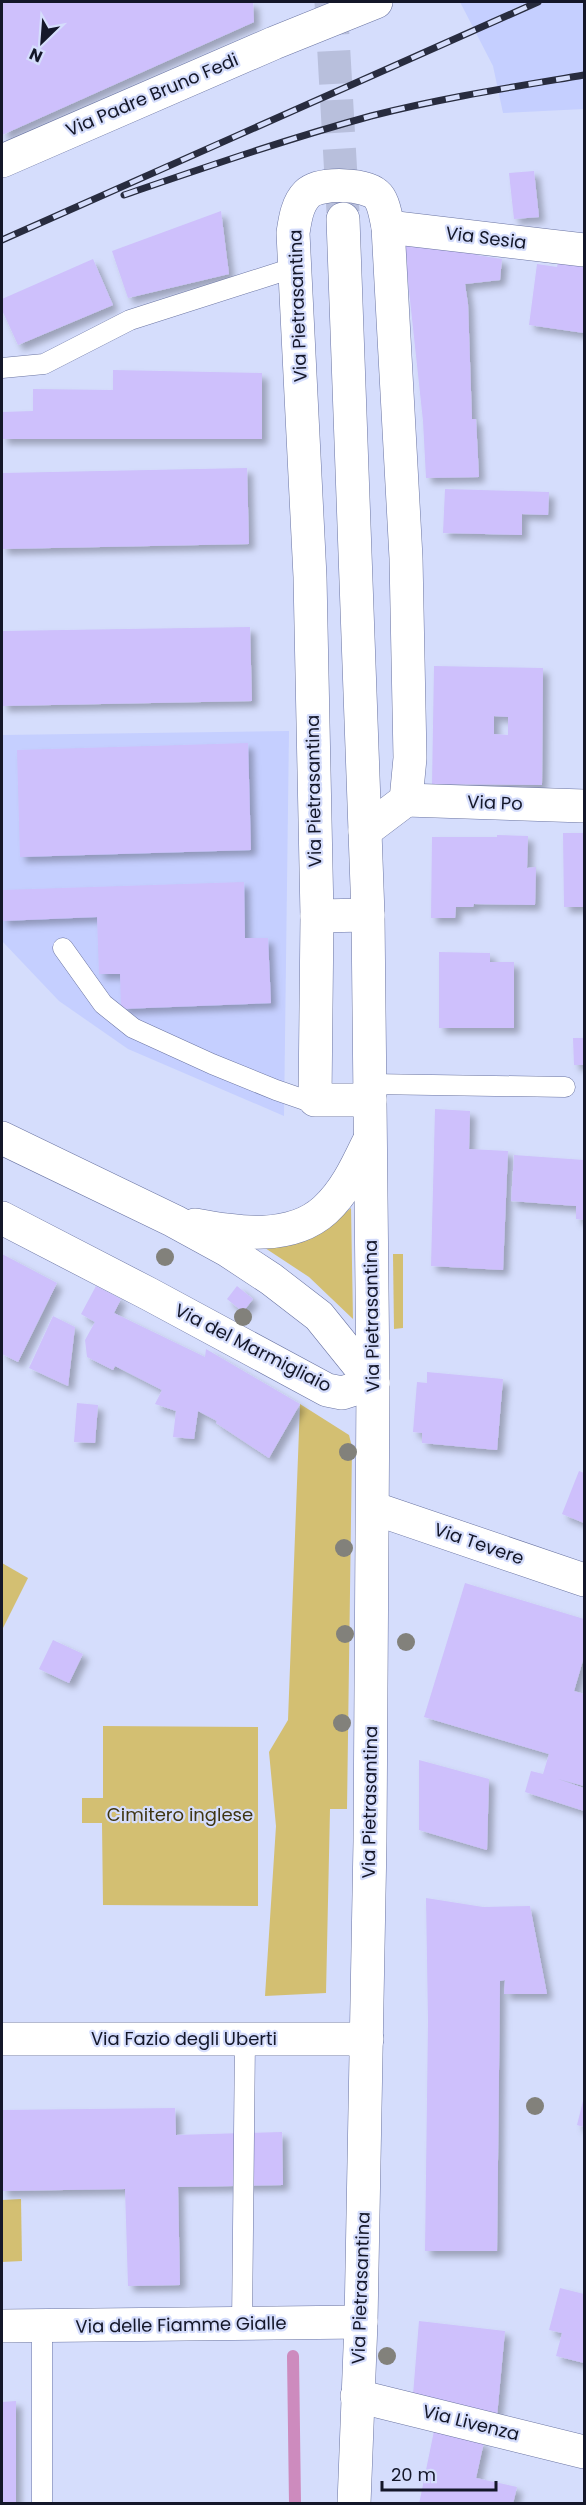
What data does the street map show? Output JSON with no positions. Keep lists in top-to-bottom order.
{
  "streets": {
    "street": [
      "Via Padre Bruno Fedi",
      "Via Sesia",
      "Via Pietrasantina",
      "Via Po",
      "Via del Marmigliaio",
      "Via Tevere",
      "Via Fazio degli Uberti",
      "Via delle Fiamme Gialle",
      "Via Livenza"
    ]
  },
  "crossings": [
    ["Via Sesia", "Via Pietrasantina"],
    ["Via Pietrasantina", "Via Po"],
    ["Via Pietrasantina", "Via del Marmigliaio"],
    ["Via Pietrasantina", "Via Tevere"],
    ["Via Pietrasantina", "Via Fazio degli Uberti"],
    ["Via Pietrasantina", "Via delle Fiamme Gialle"],
    ["Via Pietrasantina", "Via Livenza"]
  ],
  "parks": ["Cimitero inglese"],
  "scale_bar": "20 m",
  "north": "bottom left"
}
